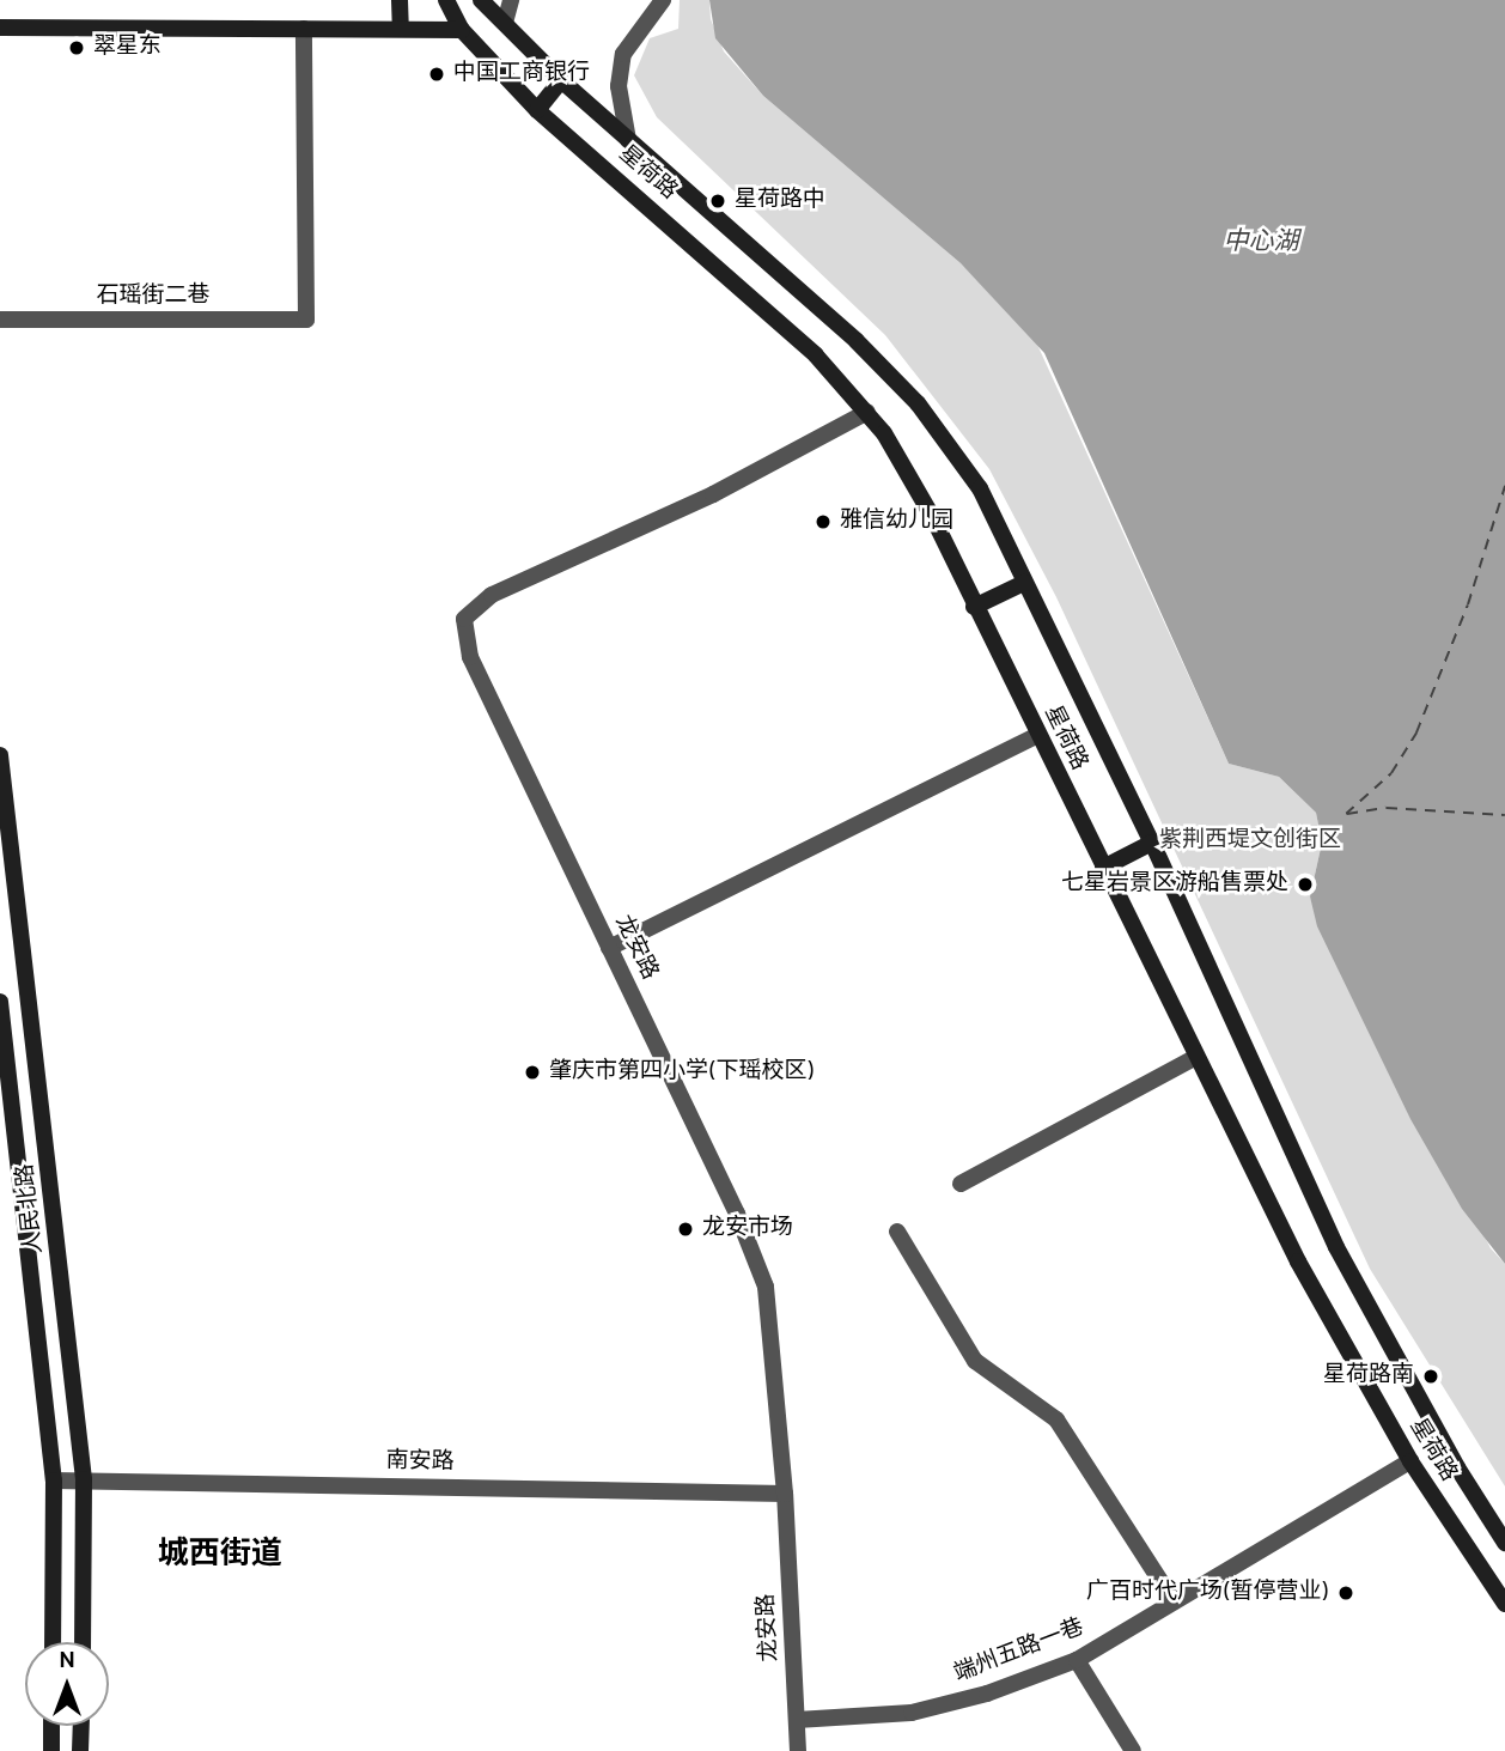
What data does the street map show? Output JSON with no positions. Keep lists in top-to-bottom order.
{
  "streets": {
    "street": [
      "星荷路",
      "石瑶街二巷",
      "龙安路",
      "人民北路",
      "南安路",
      "端州五路一巷"
    ]
  },
  "crossings": [
    ["星荷路", "龙安路"],
    ["星荷路", "端州五路一巷"],
    ["龙安路", "南安路"],
    ["龙安路", "端州五路一巷"],
    ["人民北路", "南安路"]
  ],
  "districts": ["城西街道"],
  "water": ["中心湖"],
  "parks": ["紫荆西堤文创街区"],
  "places": [
    "翠星东",
    "中国工商银行",
    "星荷路中",
    "雅信幼儿园",
    "七星岩景区游船售票处",
    "肇庆市第四小学(下瑶校区)",
    "龙安市场",
    "星荷路南",
    "广百时代广场(暂停营业)"
  ],
  "north": "top"
}
